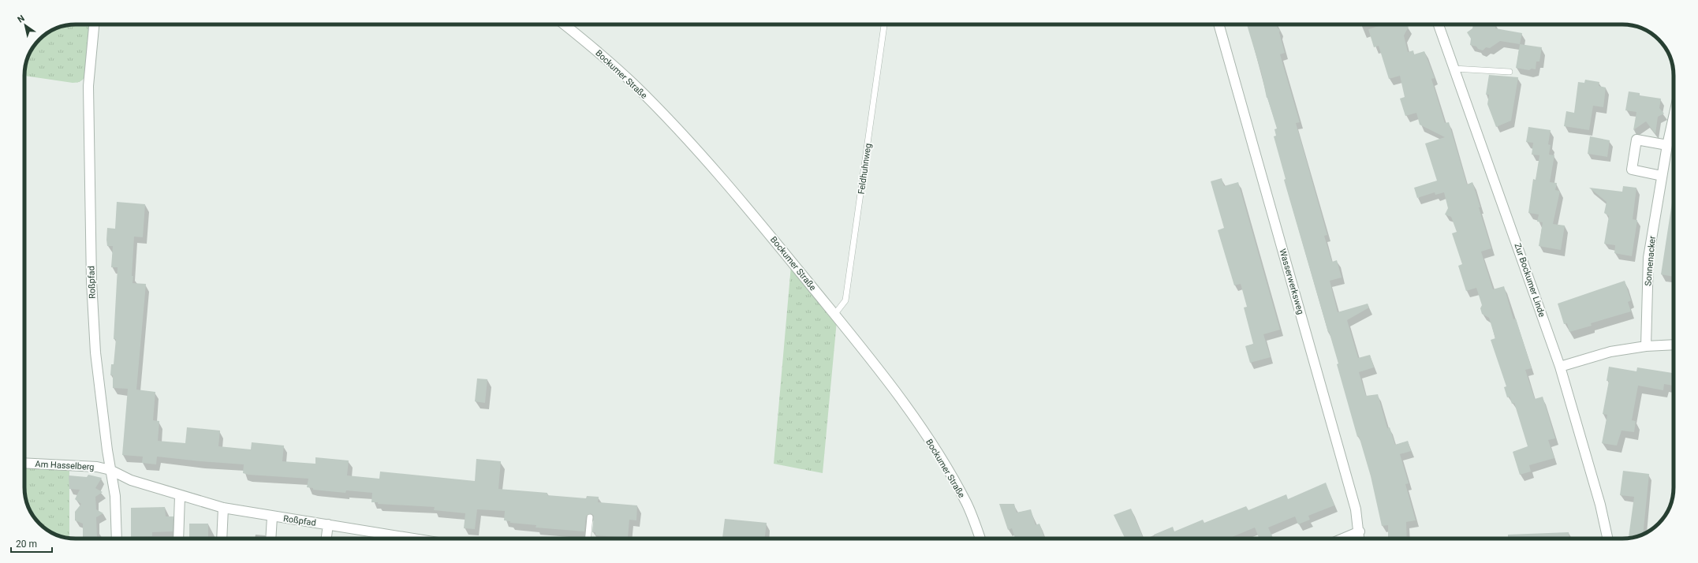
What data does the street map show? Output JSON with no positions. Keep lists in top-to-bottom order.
{
  "streets": {
    "street": [
      "Bockumer Straße",
      "Sonnenacker",
      "Zur Bockumer Linde",
      "Wasserwerksweg",
      "Roßpfad",
      "Am Hasselberg"
    ],
    "lane": ["Feldhuhnweg"]
  },
  "crossings": [
    ["Bockumer Straße", "Feldhuhnweg"],
    ["Roßpfad", "Am Hasselberg"]
  ],
  "scale_bar": "20 m",
  "north": "top left"
}
